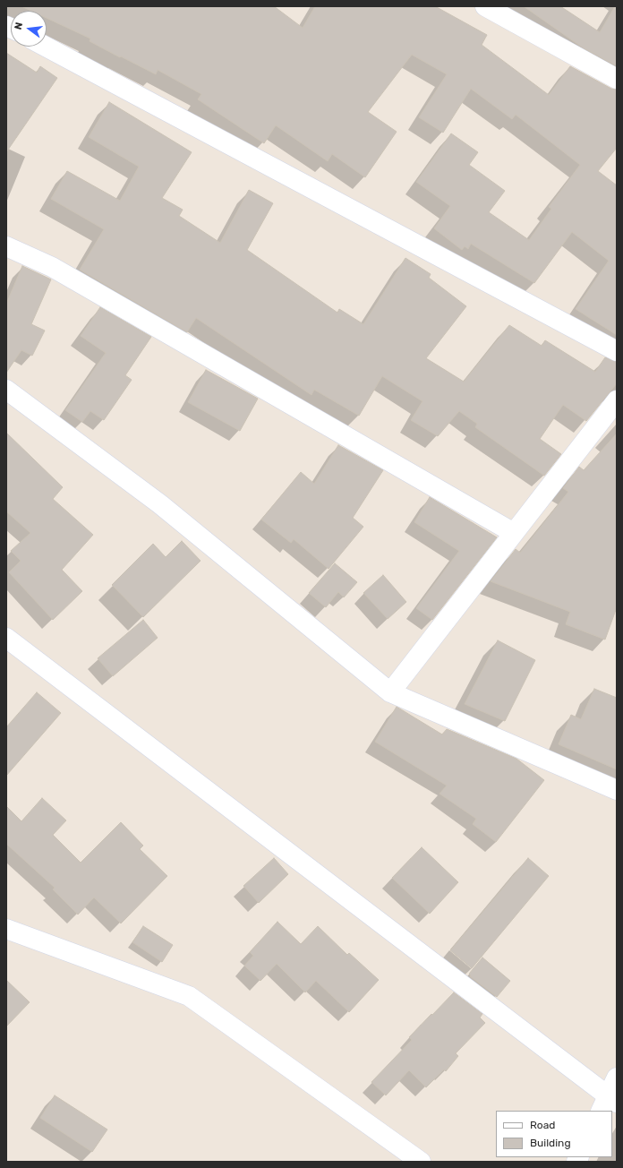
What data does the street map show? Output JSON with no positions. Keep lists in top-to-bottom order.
{
  "legend": ["Road", "Building"],
  "north": "left"
}
